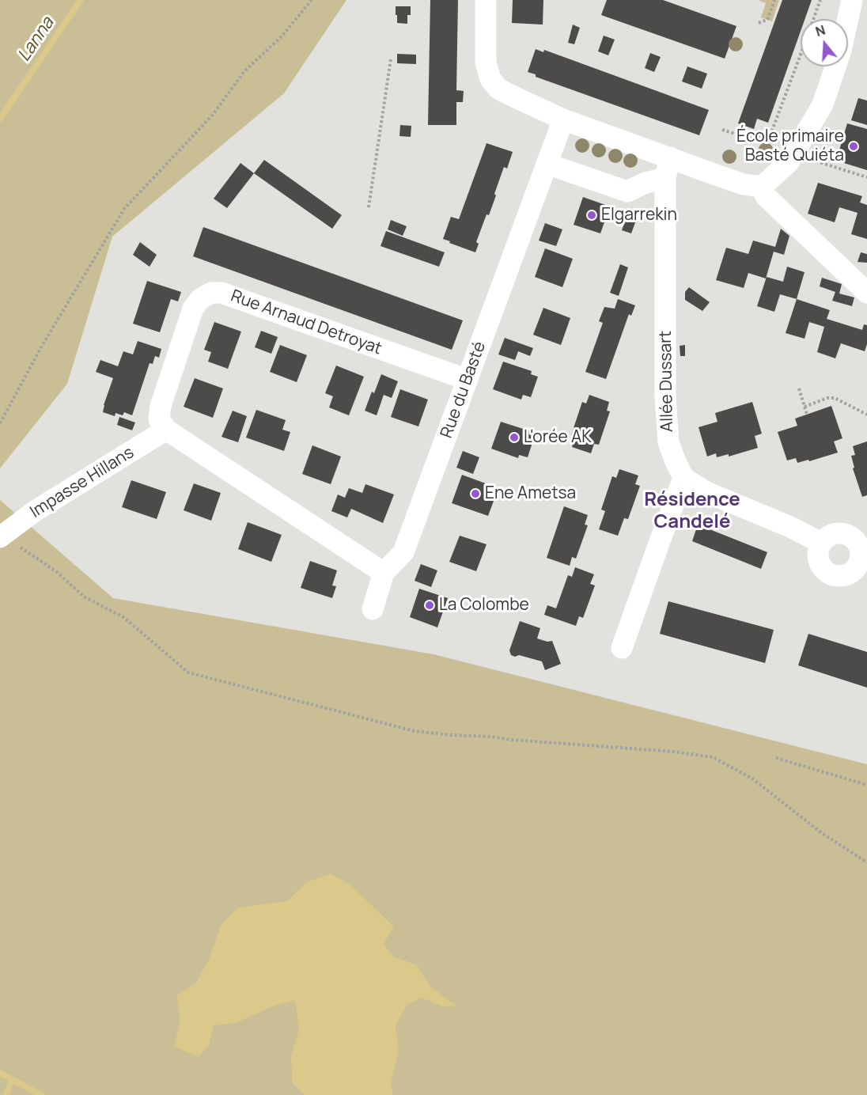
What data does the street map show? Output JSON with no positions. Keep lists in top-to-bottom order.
{
  "streets": {
    "street": [
      "Rue Arnaud Detroyat",
      "Allée Dussart",
      "Rue du Basté",
      "Impasse Hillans"
    ]
  },
  "crossings": [
    ["Rue Arnaud Detroyat", "Rue du Basté"],
    ["Rue Arnaud Detroyat", "Impasse Hillans"]
  ],
  "districts": ["Résidence Candelé"],
  "water": ["Lanna"],
  "places": [
    "École primaire Basté Quiéta",
    "Elgarrekin",
    "L'orée AK",
    "Ene Ametsa",
    "La Colombe"
  ],
  "north": "top"
}
